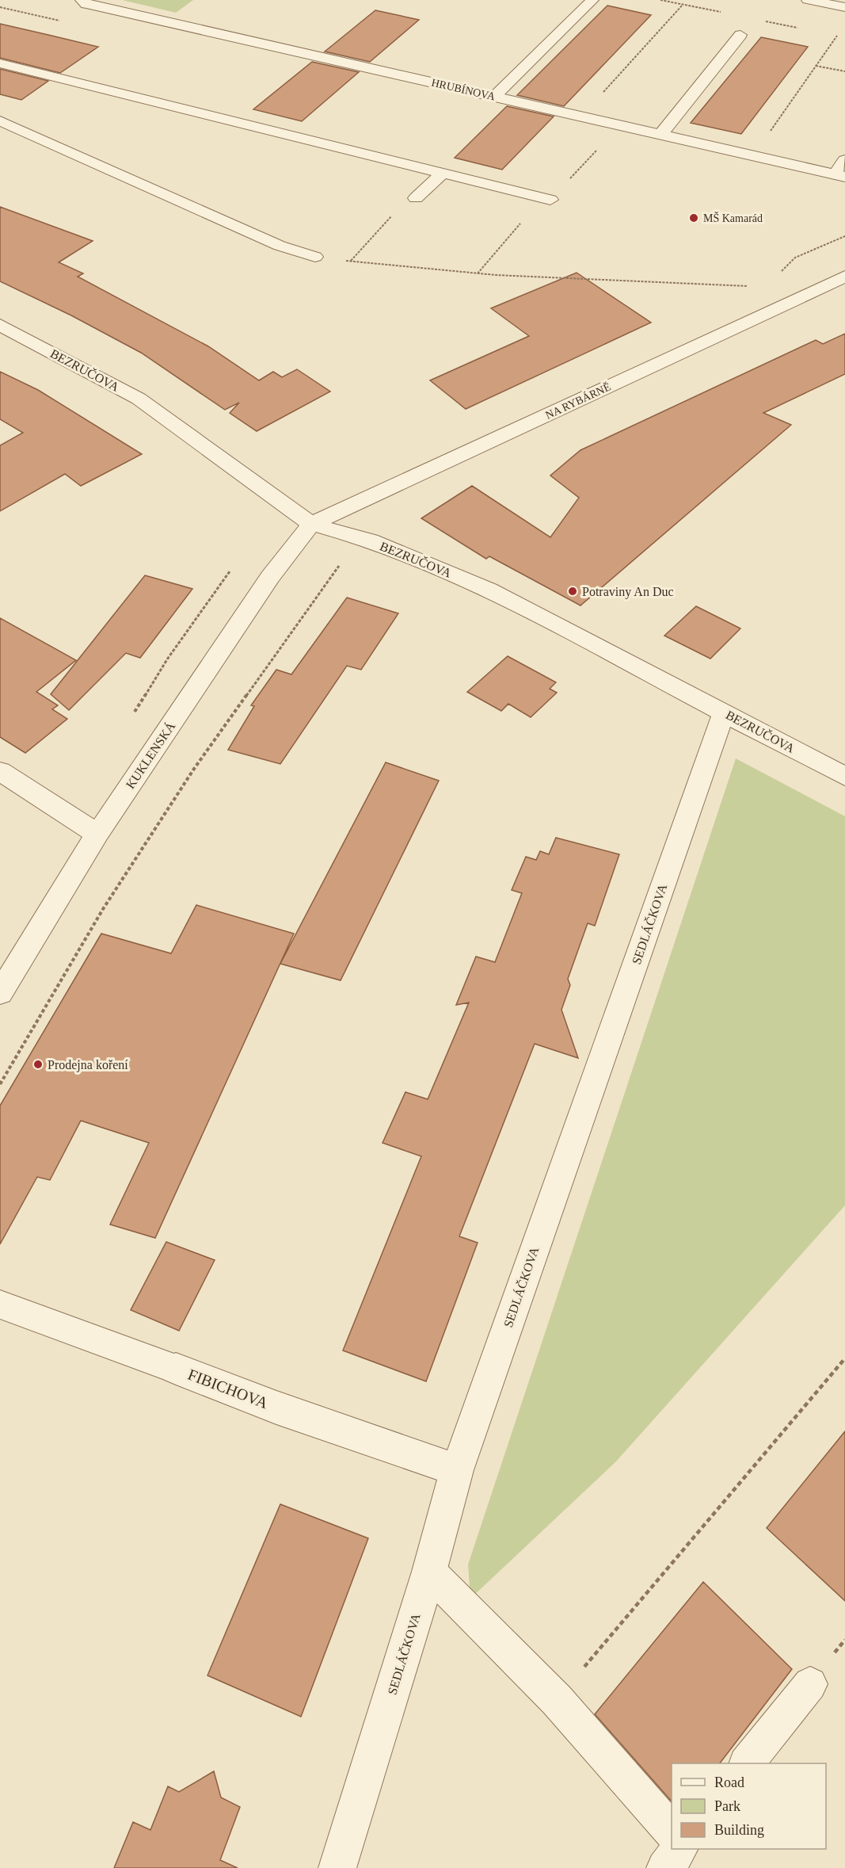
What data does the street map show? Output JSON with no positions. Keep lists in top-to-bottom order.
{
  "streets": {
    "street": [
      "HRUBÍNOVA",
      "BEZRUČOVA",
      "NA RYBÁRNĚ",
      "KUKLENSKÁ",
      "SEDLÁČKOVA",
      "FIBICHOVA"
    ]
  },
  "crossings": [
    ["BEZRUČOVA", "NA RYBÁRNĚ"],
    ["BEZRUČOVA", "KUKLENSKÁ"],
    ["BEZRUČOVA", "SEDLÁČKOVA"],
    ["NA RYBÁRNĚ", "KUKLENSKÁ"],
    ["SEDLÁČKOVA", "FIBICHOVA"]
  ],
  "places": ["MŠ Kamarád", "Potraviny An Duc", "Prodejna koření"],
  "legend": ["Road", "Park", "Building"]
}
